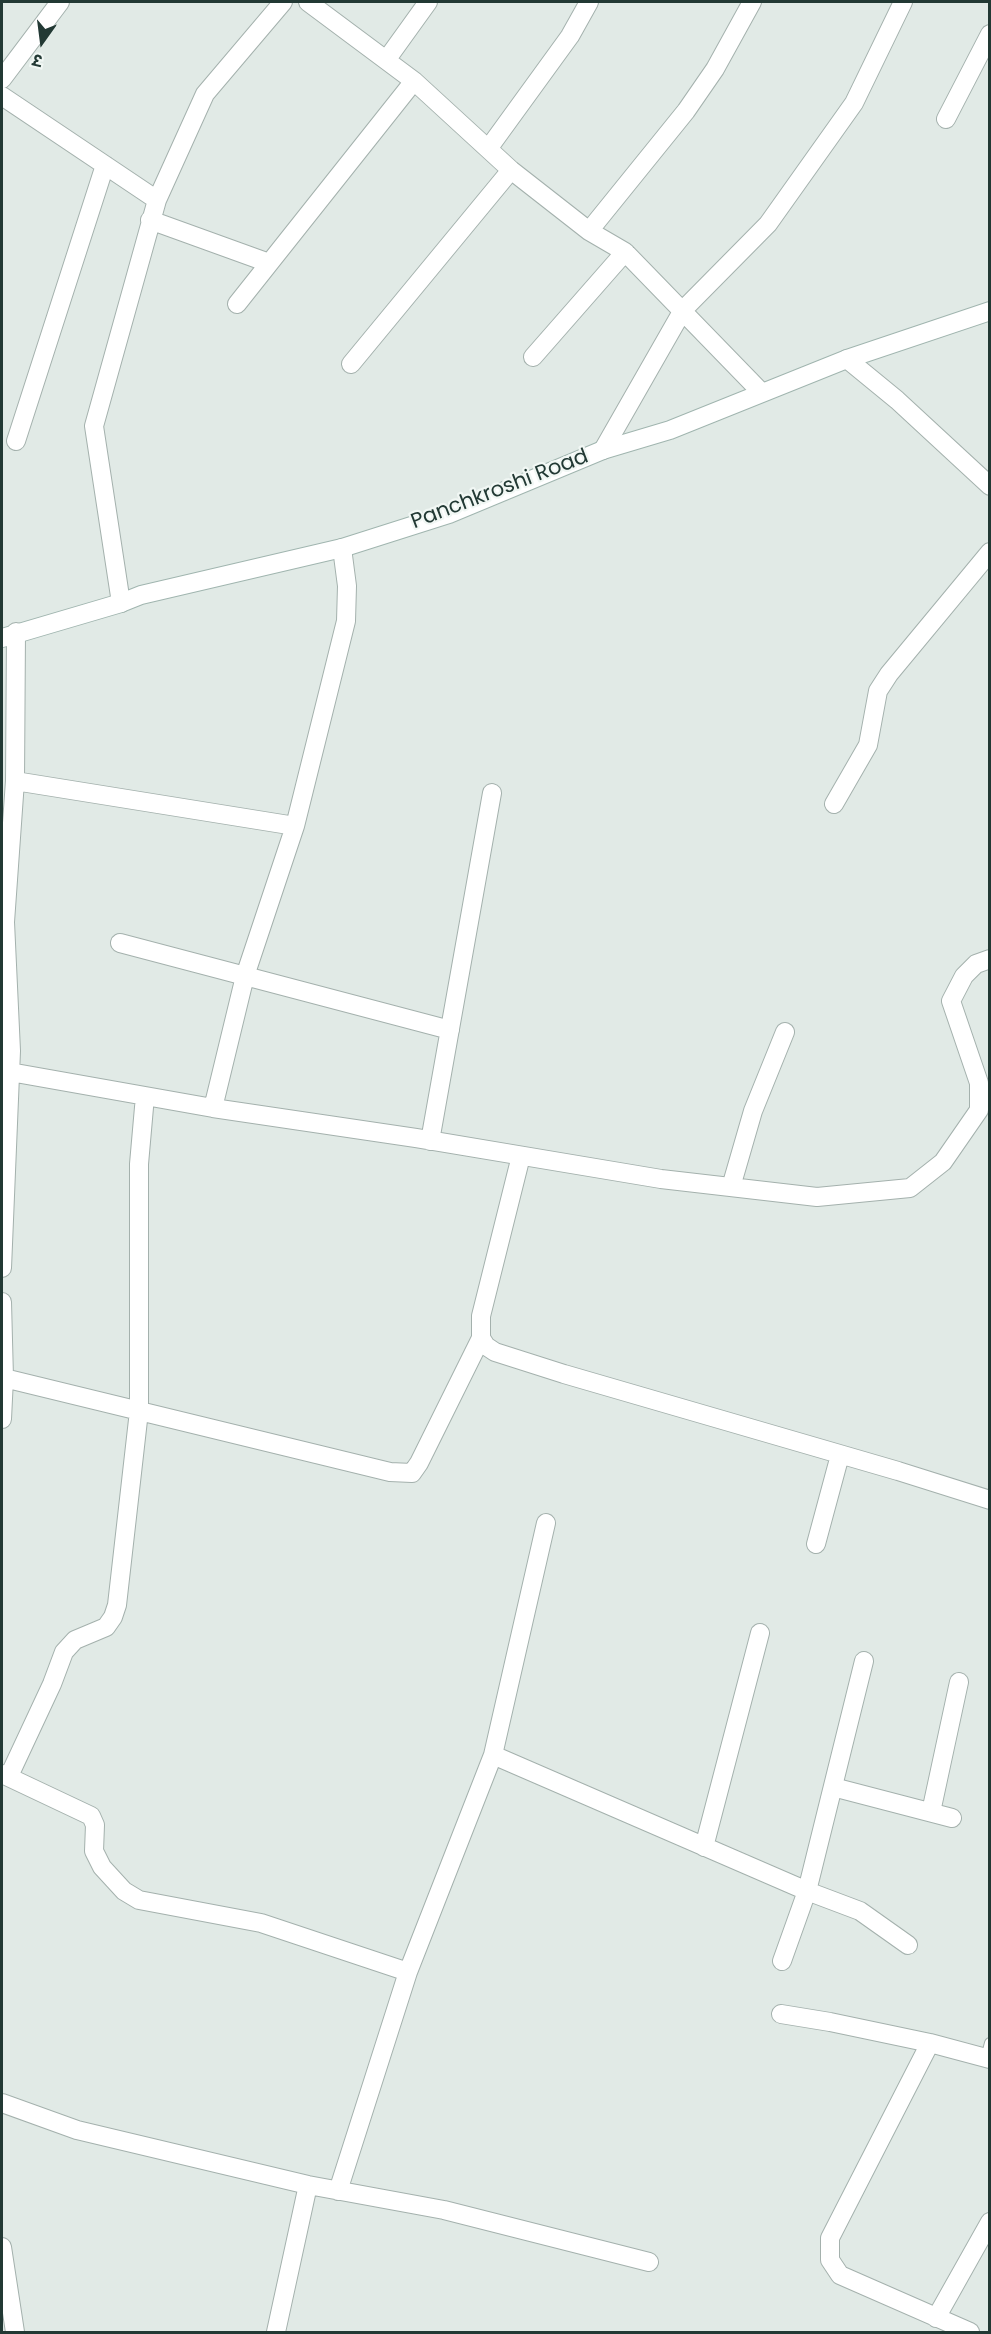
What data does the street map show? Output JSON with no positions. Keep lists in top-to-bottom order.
{
  "streets": {
    "street": ["Panchkroshi Road"]
  },
  "north": "bottom"
}
